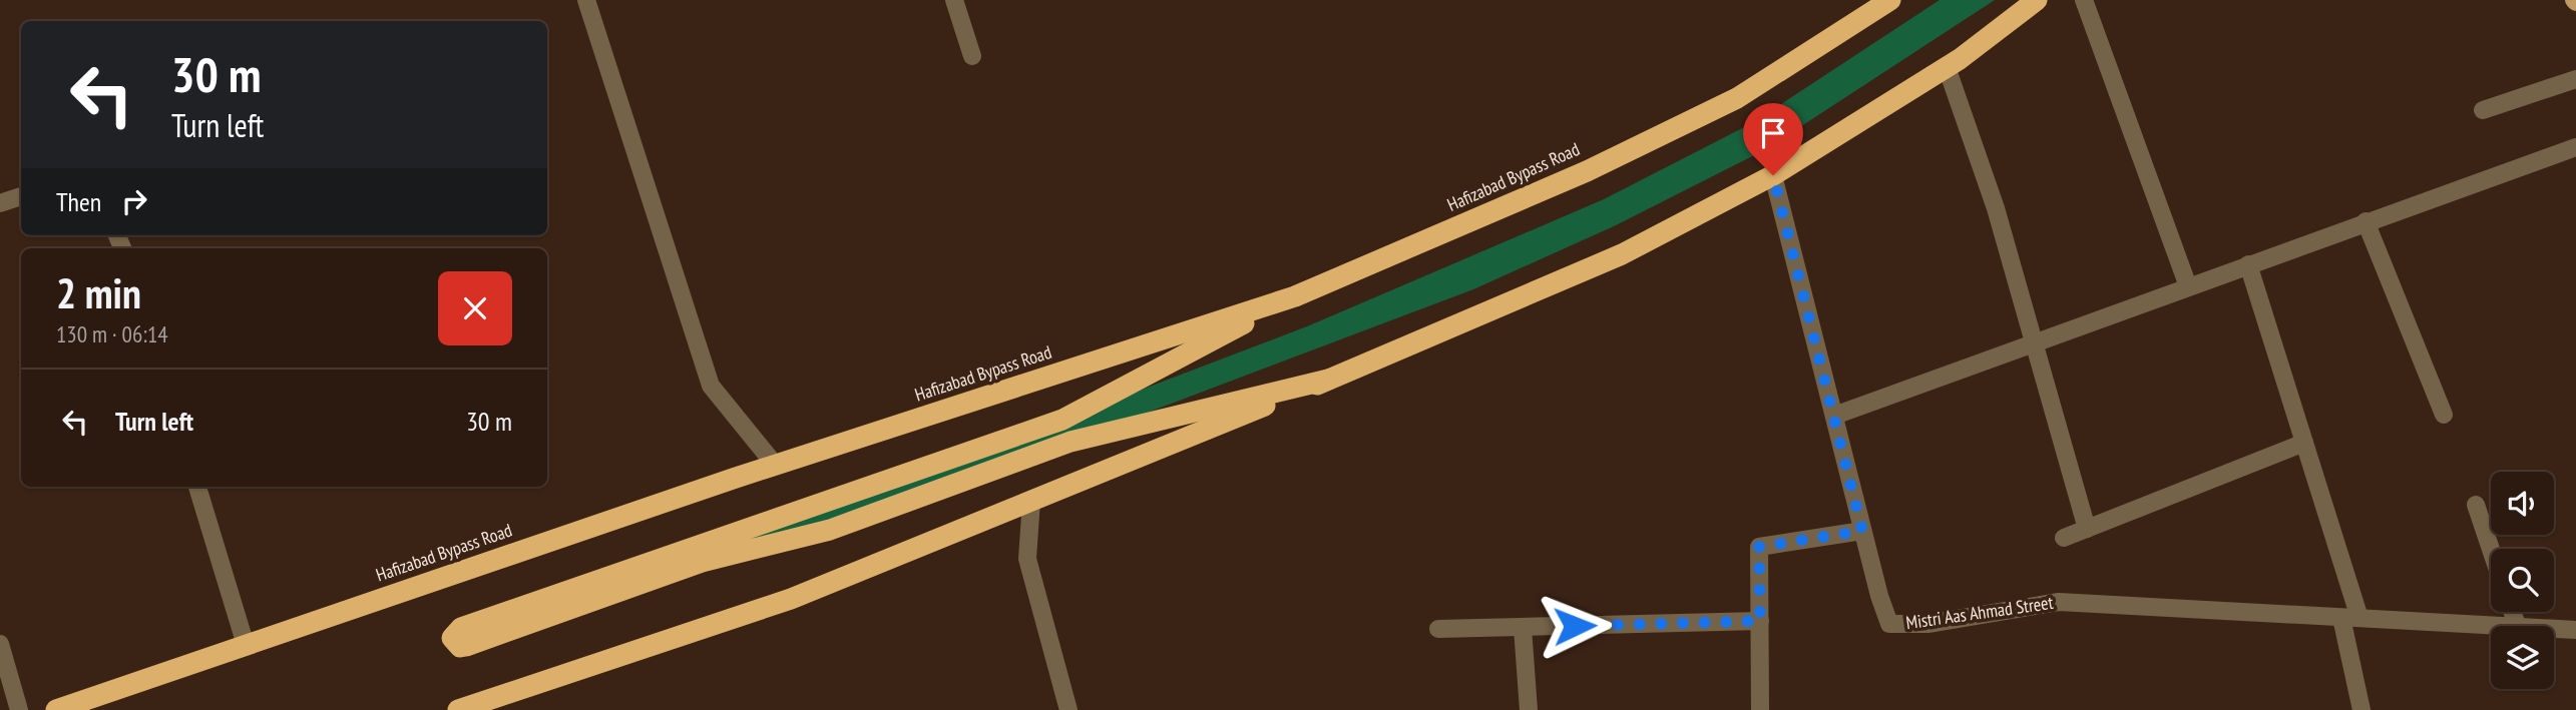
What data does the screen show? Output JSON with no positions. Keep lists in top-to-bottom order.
{
  "streets": {
    "highway": ["Hafizabad Bypass Road"],
    "street": ["Mistri Aas Ahmad Street"]
  },
  "page": {
    "turn": ["30 m", "Turn left"],
    "then": "Then",
    "heading": ["2 min", "130 m · 06:14"],
    "list": [
      {
        "name": "Turn left",
        "value": "30 m"
      }
    ]
  }
}
